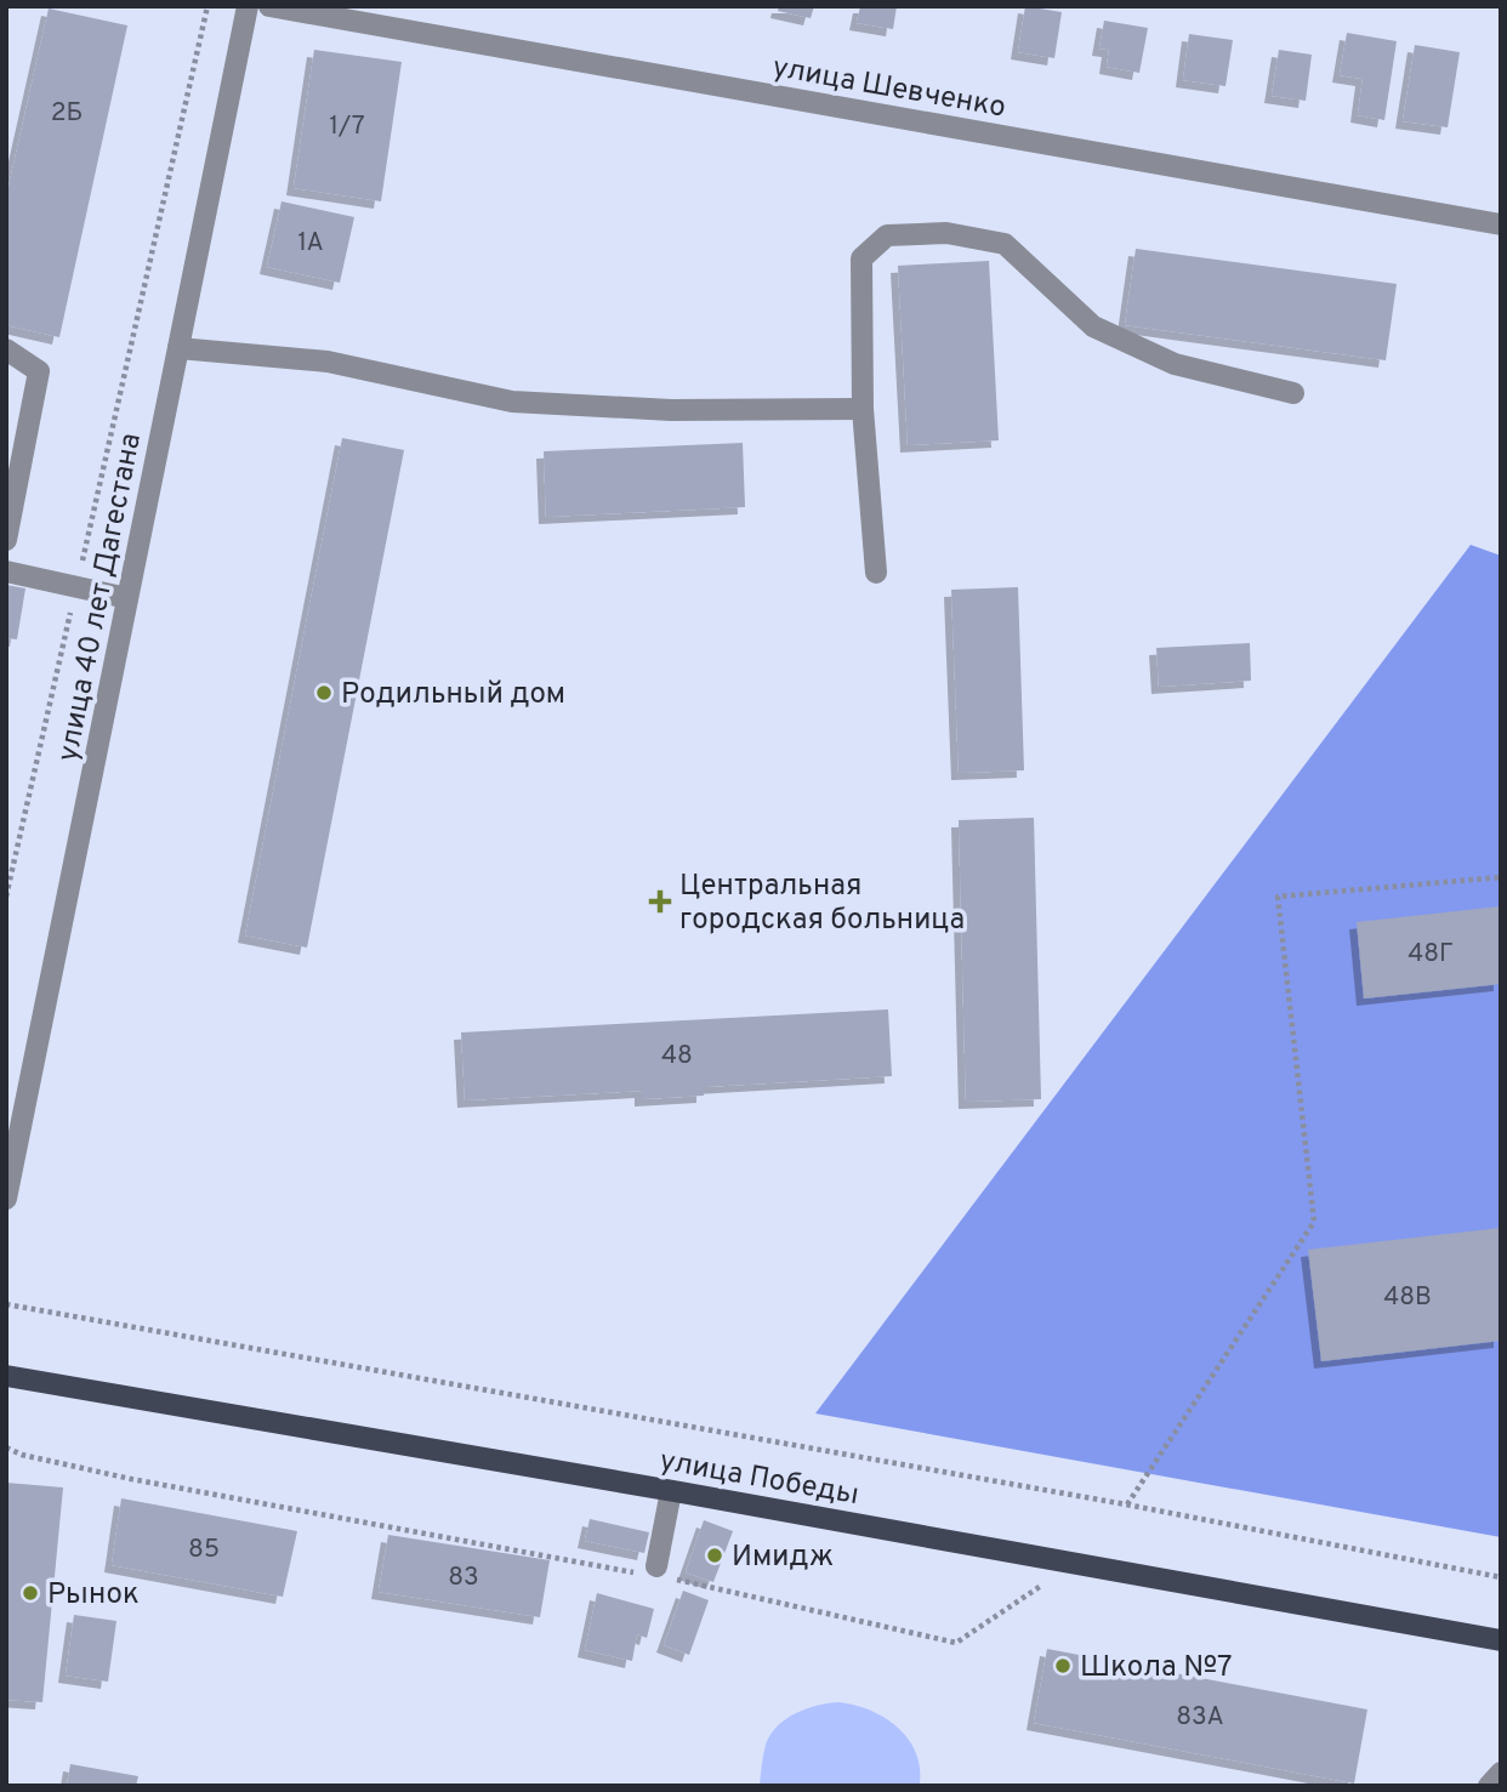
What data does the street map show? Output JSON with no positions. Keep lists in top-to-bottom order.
{
  "streets": {
    "main road": ["улица Победы"],
    "street": ["улица Шевченко", "улица 40 лет Дагестана"]
  },
  "places": {
    "other": [
      "Родильный дом",
      "Имидж",
      "Рынок",
      "Школа №7"
    ],
    "health": ["Центральная городская больница"]
  },
  "house_numbers": [
    "2Б",
    "1/7",
    "1А",
    "48Г",
    "48",
    "48В",
    "85",
    "83",
    "83А"
  ]
}
